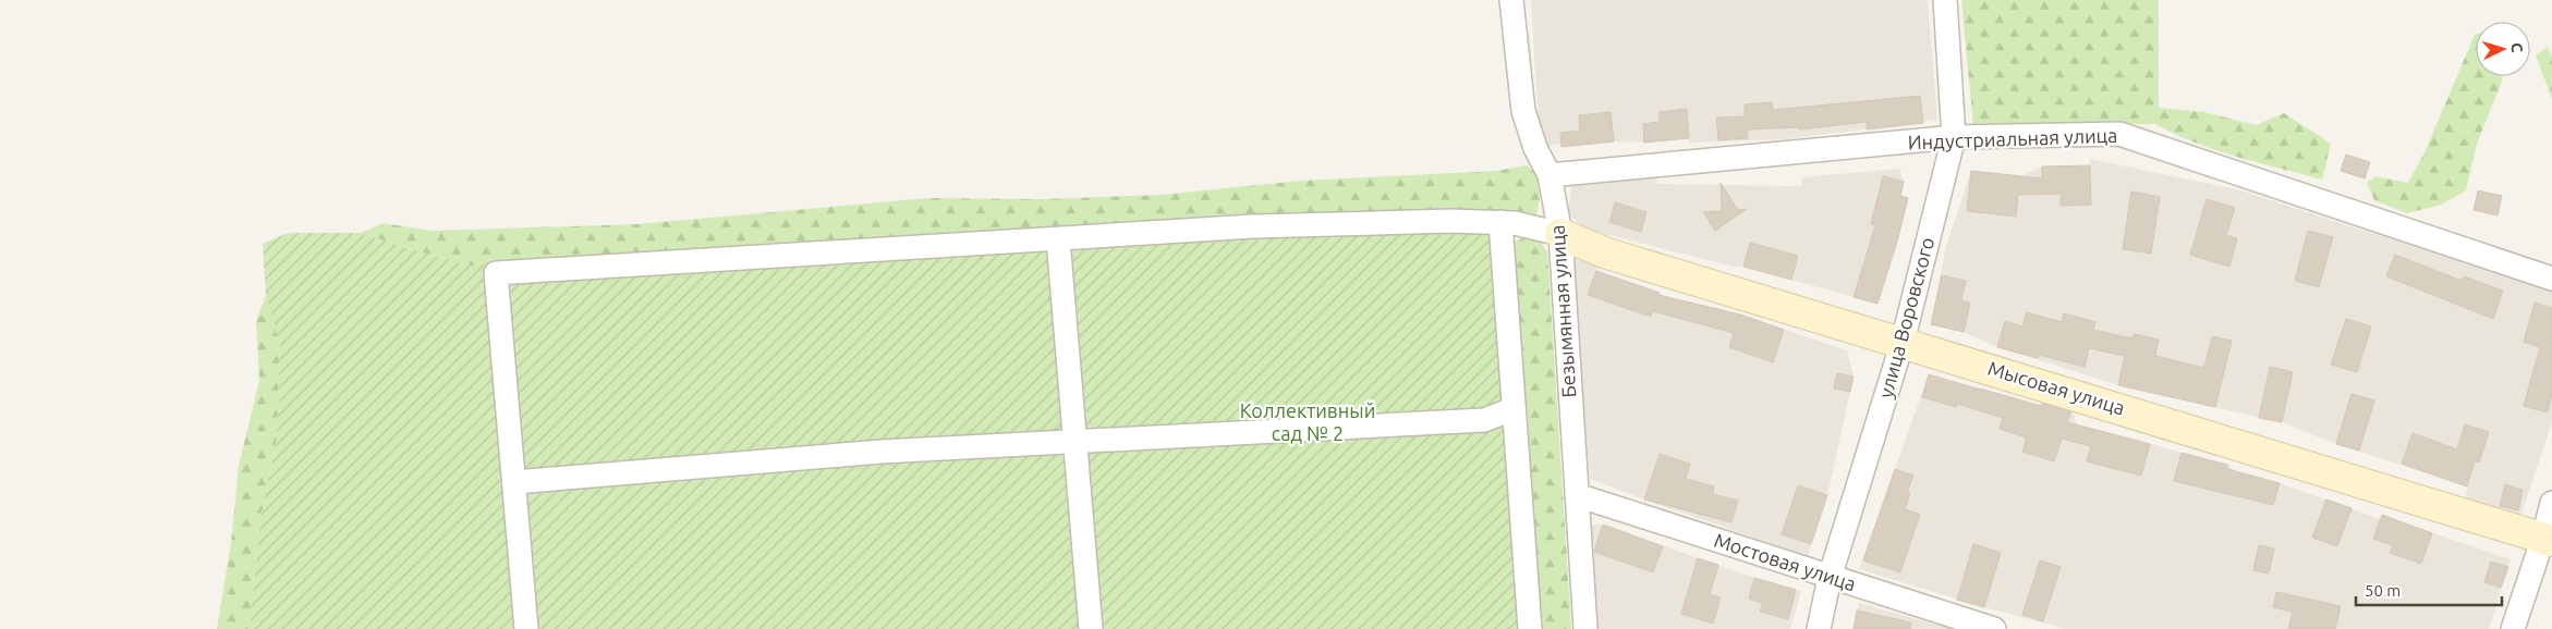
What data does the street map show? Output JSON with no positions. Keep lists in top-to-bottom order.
{
  "streets": {
    "street": [
      "Индустриальная улица",
      "Безымянная улица",
      "улица Воровского",
      "Мысовая улица",
      "Мостовая улица"
    ]
  },
  "crossings": [
    ["Индустриальная улица", "Безымянная улица"],
    ["Индустриальная улица", "улица Воровского"],
    ["Безымянная улица", "Мысовая улица"],
    ["Безымянная улица", "Мостовая улица"],
    ["улица Воровского", "Мысовая улица"],
    ["улица Воровского", "Мостовая улица"]
  ],
  "parks": ["Коллективный сад № 2"],
  "scale_bar": "50 m",
  "north": "right"
}
